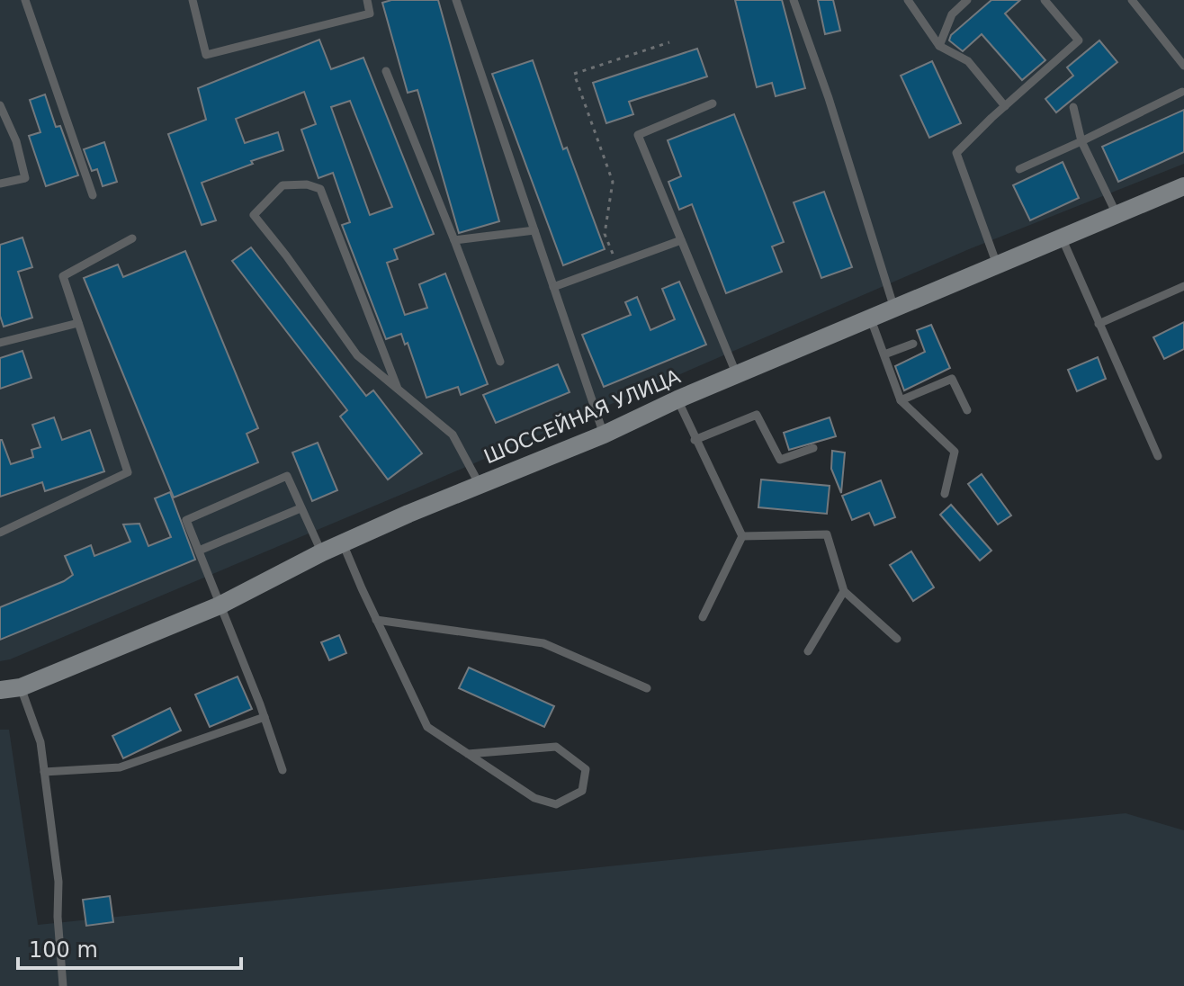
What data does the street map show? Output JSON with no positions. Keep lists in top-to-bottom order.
{
  "streets": {
    "main road": ["ШОССЕЙНАЯ УЛИЦА"]
  },
  "scale_bar": "100 m"
}
